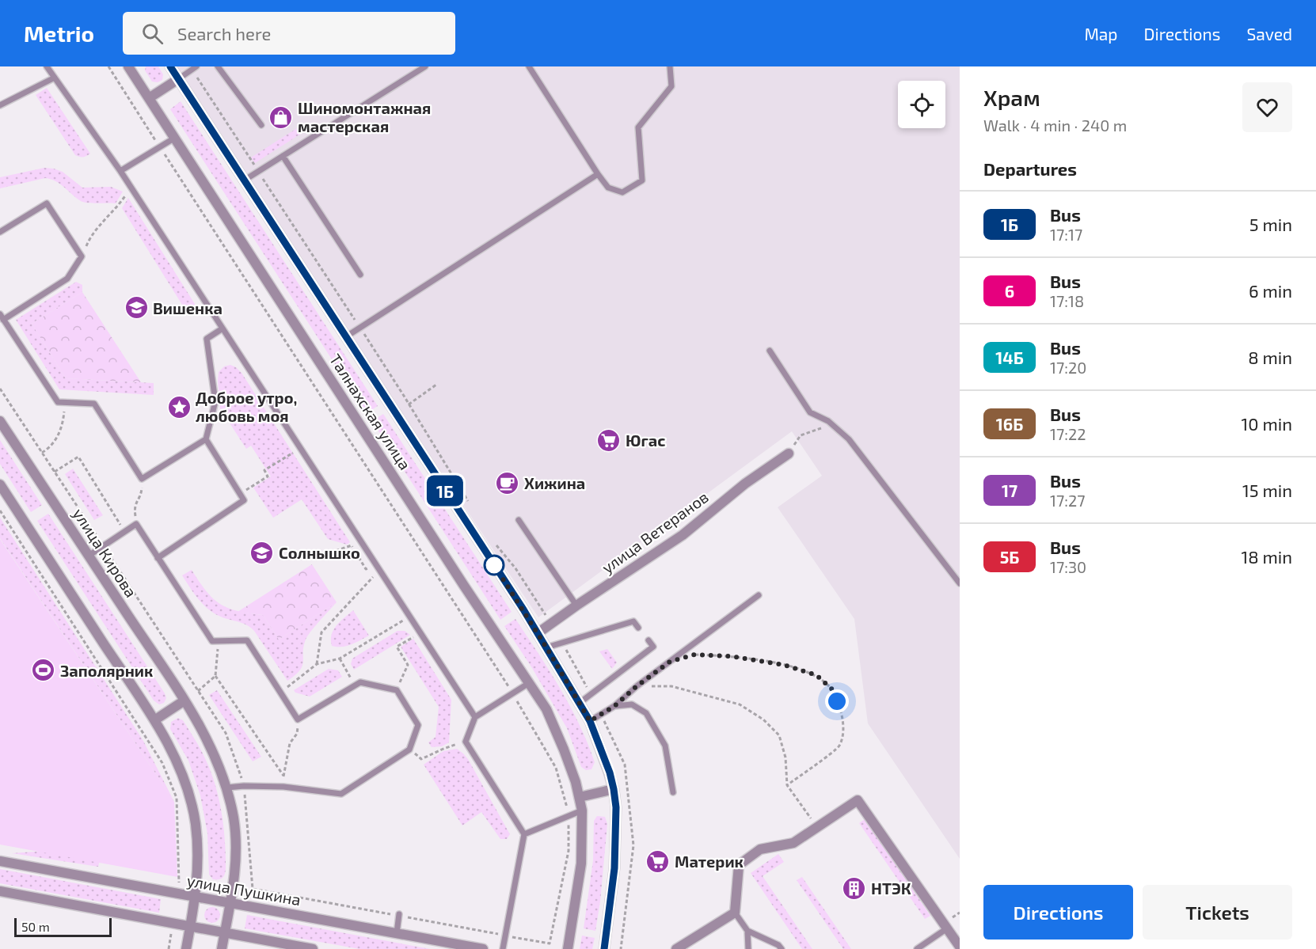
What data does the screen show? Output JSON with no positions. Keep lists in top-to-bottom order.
{
  "streets": {
    "street": [
      "Талнахская улица",
      "улица Ветеранов",
      "улица Кирова",
      "улица Пушкина"
    ]
  },
  "crossings": [
    ["Талнахская улица", "улица Ветеранов"],
    ["улица Кирова", "улица Пушкина"]
  ],
  "places": {
    "shop": ["Шиномонтажная мастерская"],
    "school or university": ["Вишенка", "Солнышко"],
    "place": ["Доброе утро, любовь моя"],
    "supermarket": ["Югас", "Материк"],
    "cafe": ["Хижина"],
    "sports": ["Заполярник"],
    "building": ["НТЭК"]
  },
  "lines": ["bus line 1Б"],
  "scale_bar": "50 m",
  "page": {
    "header": "Metrio",
    "search": "Search here",
    "nav": ["Map", "Directions", "Saved"],
    "on_map": "1Б",
    "heading": [
      ["Храм", "Walk · 4 min · 240 m"],
      "Departures"
    ],
    "list": [
      {
        "mark": "1Б",
        "name": "Bus",
        "note": "17:17",
        "value": "5 min"
      },
      {
        "mark": "6",
        "name": "Bus",
        "note": "17:18",
        "value": "6 min"
      },
      {
        "mark": "14Б",
        "name": "Bus",
        "note": "17:20",
        "value": "8 min"
      },
      {
        "mark": "16Б",
        "name": "Bus",
        "note": "17:22",
        "value": "10 min"
      },
      {
        "mark": "17",
        "name": "Bus",
        "note": "17:27",
        "value": "15 min"
      },
      {
        "mark": "5Б",
        "name": "Bus",
        "note": "17:30",
        "value": "18 min"
      }
    ],
    "buttons": ["Directions", "Tickets"],
    "scale": "50 m"
  }
}
